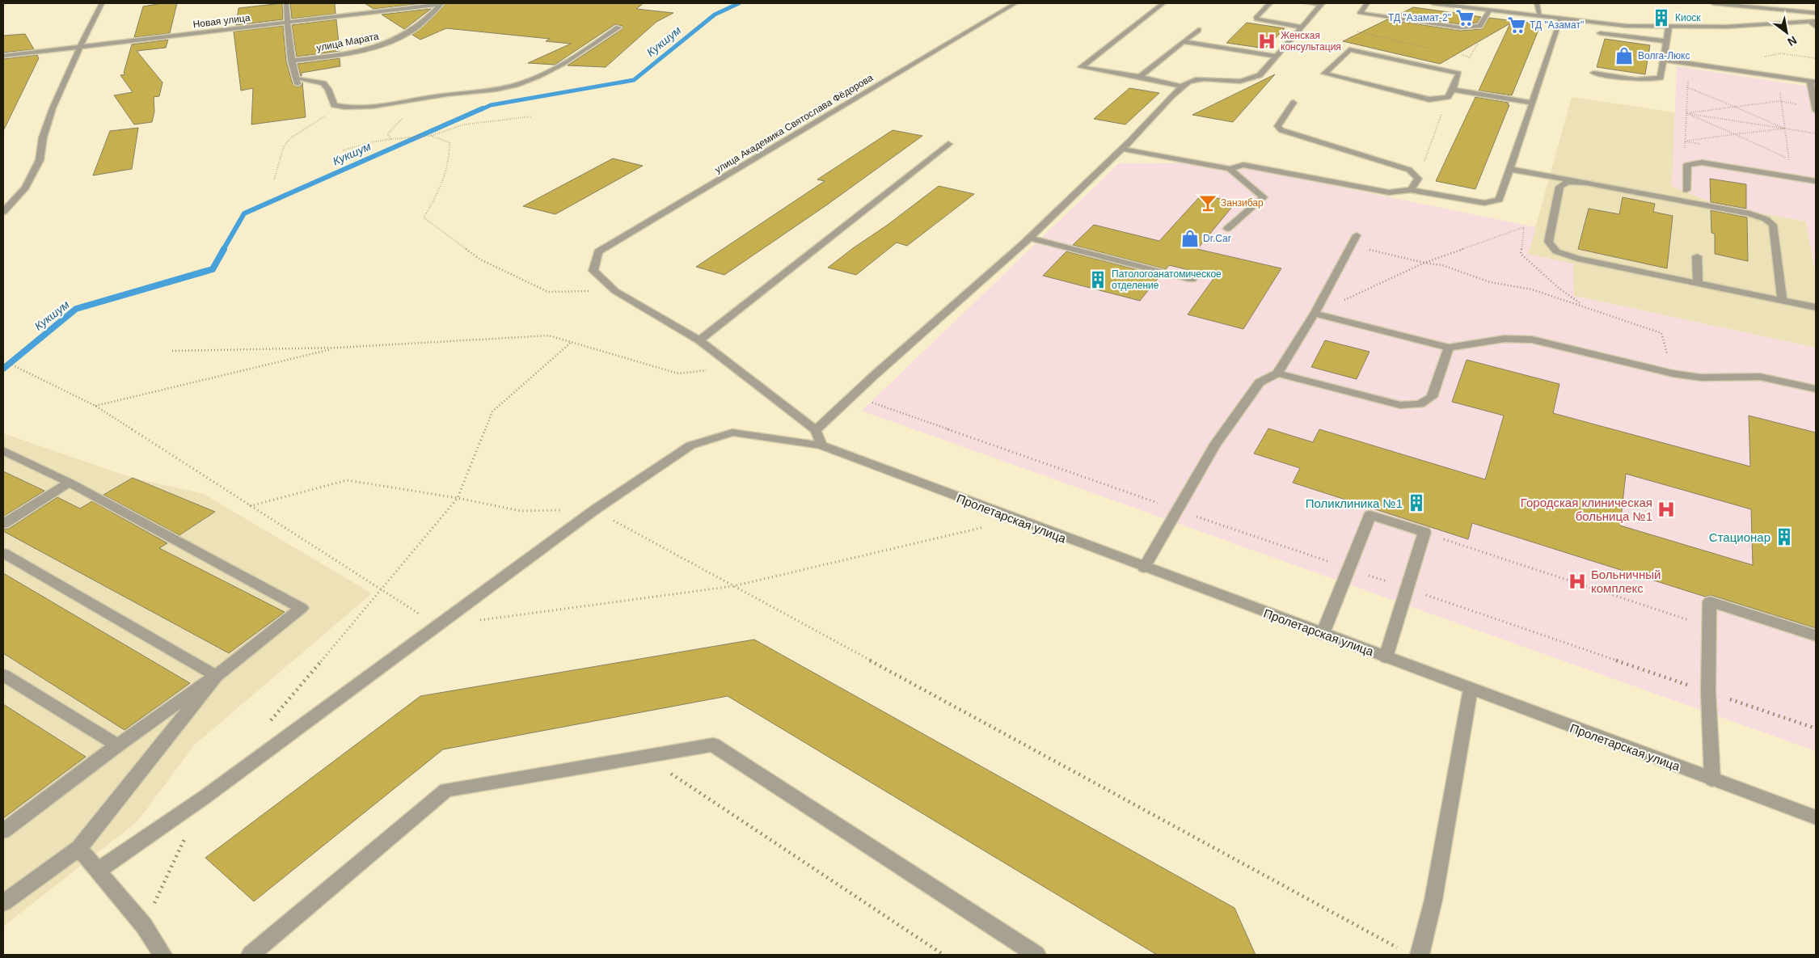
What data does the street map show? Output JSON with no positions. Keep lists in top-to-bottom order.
{
  "streets": {
    "street": [
      "Новая улица",
      "улица Марата",
      "улица Академика Святослава Фёдорова",
      "Пролетарская улица"
    ]
  },
  "crossings": [
    ["Новая улица", "улица Марата"]
  ],
  "water": ["Кукшум"],
  "places": {
    "supermarket": ["ТД \"Азамат-2\"", "ТД \"Азамат\""],
    "building": [
      "Киоск",
      "Патологоанатомическое отделение",
      "Поликлиника №1",
      "Стационар"
    ],
    "hospital": ["Женская консультация", "Городская клиническая больница №1", "Больничный комплекс"],
    "shop": ["Волга-Люкс", "Dr.Car"],
    "bar": ["Занзибар"]
  },
  "north": "bottom right"
}
